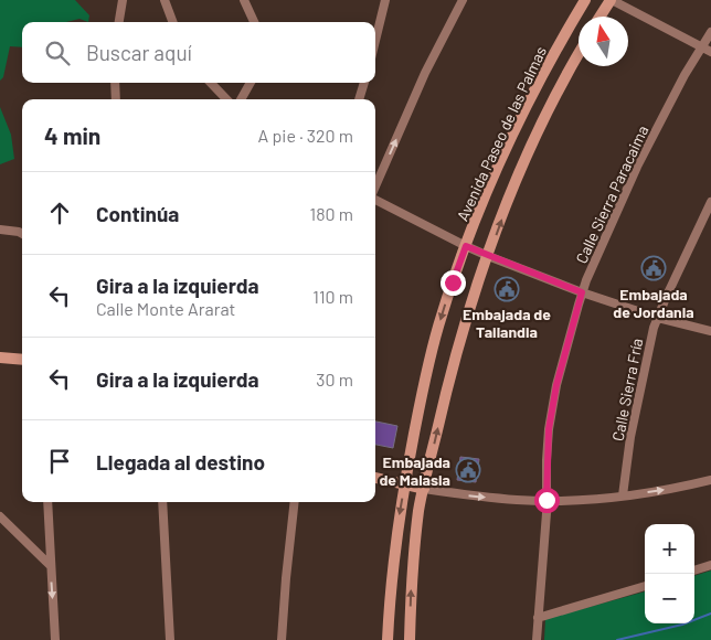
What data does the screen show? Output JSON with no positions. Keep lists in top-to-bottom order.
{
  "streets": {
    "main road": ["Avenida Paseo de las Palmas"],
    "street": ["Calle Sierra Paracaima", "Calle Sierra Fría"]
  },
  "places": {
    "public building": ["Embajada de Jordania", "Embajada de Tailandia", "Embajada de Malasia"]
  },
  "north": "top",
  "page": {
    "search": "Buscar aquí",
    "heading": ["4 min", "A pie · 320 m"],
    "list": [
      ["Continúa", "180 m"],
      ["Gira a la izquierda", "Calle Monte Ararat", "110 m"],
      ["Gira a la izquierda", "30 m"],
      "Llegada al destino"
    ],
    "map_buttons": ["+", "−"]
  }
}
